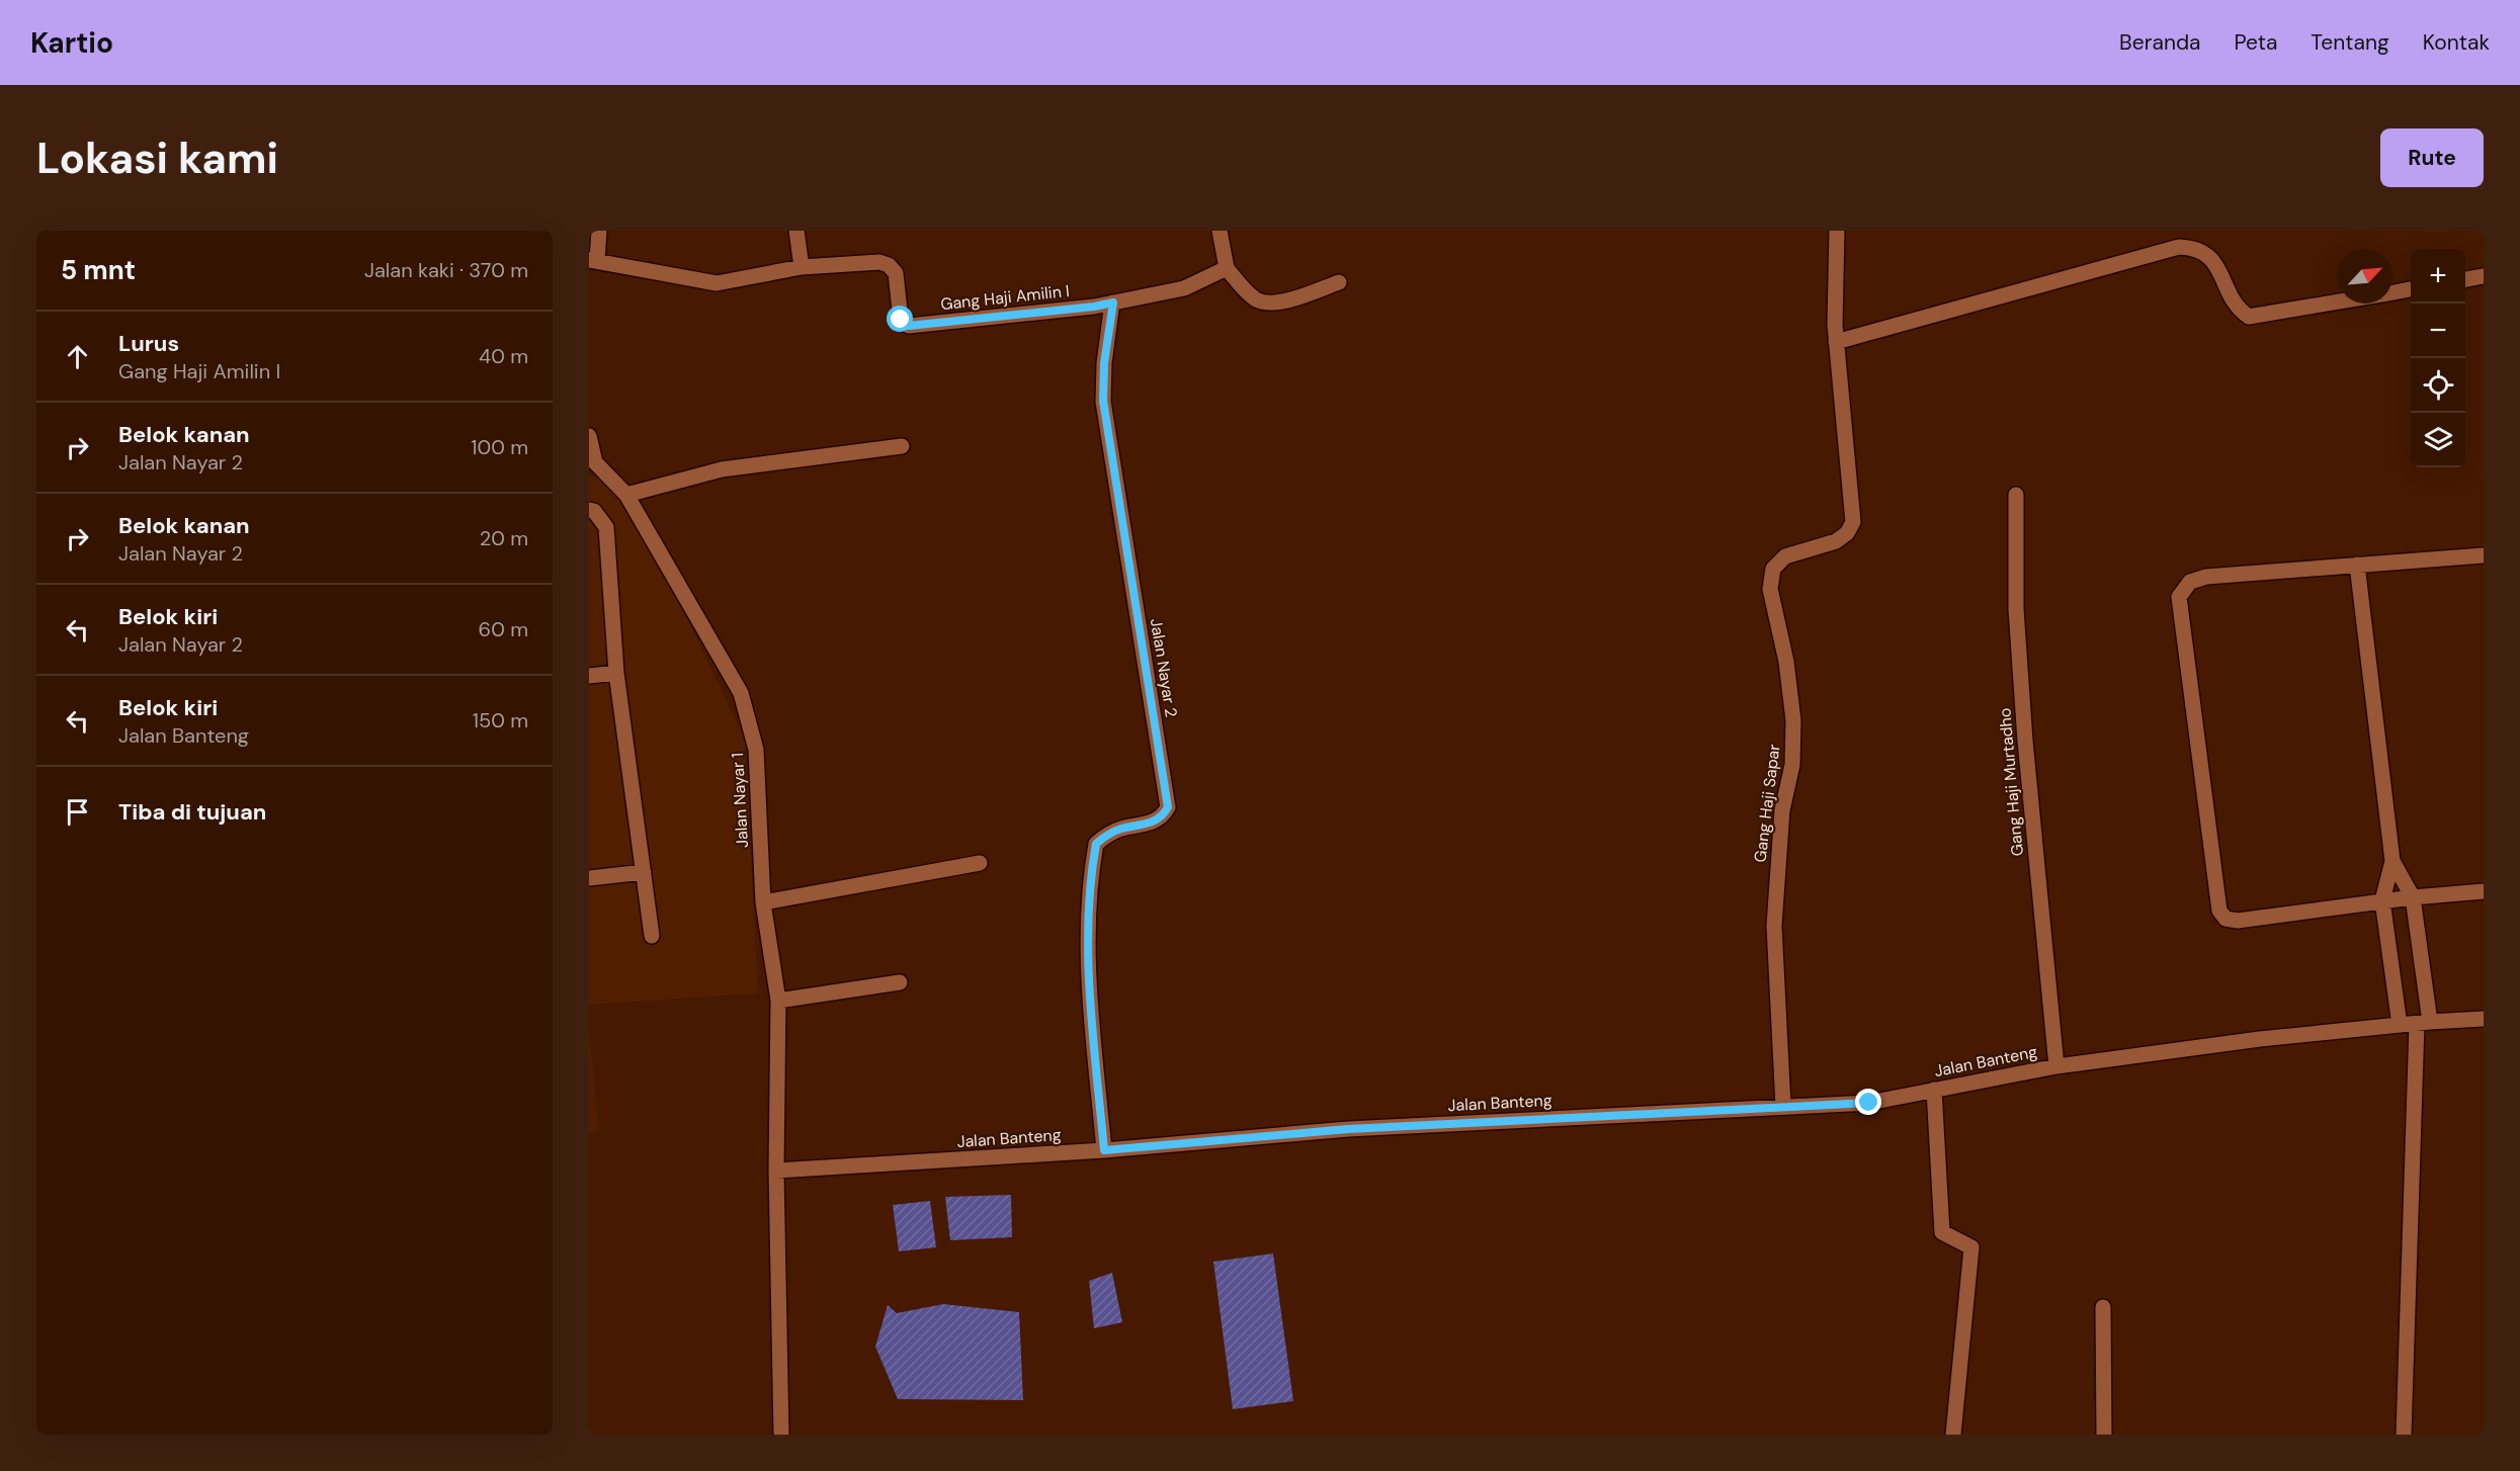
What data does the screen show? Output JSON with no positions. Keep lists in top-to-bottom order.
{
  "streets": {
    "street": [
      "Gang Haji Amilin I",
      "Jalan Nayar 2",
      "Gang Haji Murtadho",
      "Jalan Nayar 1",
      "Gang Haji Sapar",
      "Jalan Banteng"
    ]
  },
  "crossings": [
    ["Gang Haji Amilin I", "Jalan Nayar 2"],
    ["Jalan Nayar 2", "Jalan Banteng"],
    ["Gang Haji Murtadho", "Jalan Banteng"],
    ["Jalan Nayar 1", "Jalan Banteng"],
    ["Gang Haji Sapar", "Jalan Banteng"]
  ],
  "north": "top right",
  "page": {
    "header": "Kartio",
    "nav": [
      "Beranda",
      "Peta",
      "Tentang",
      "Kontak"
    ],
    "buttons": "Rute",
    "title": "Lokasi kami",
    "heading": ["5 mnt", "Jalan kaki · 370 m"],
    "map_buttons": ["+", "−"],
    "list": [
      ["Lurus", "Gang Haji Amilin I", "40 m"],
      ["Belok kanan", "Jalan Nayar 2", "100 m"],
      ["Belok kanan", "Jalan Nayar 2", "20 m"],
      ["Belok kiri", "Jalan Nayar 2", "60 m"],
      ["Belok kiri", "Jalan Banteng", "150 m"],
      "Tiba di tujuan"
    ]
  }
}
